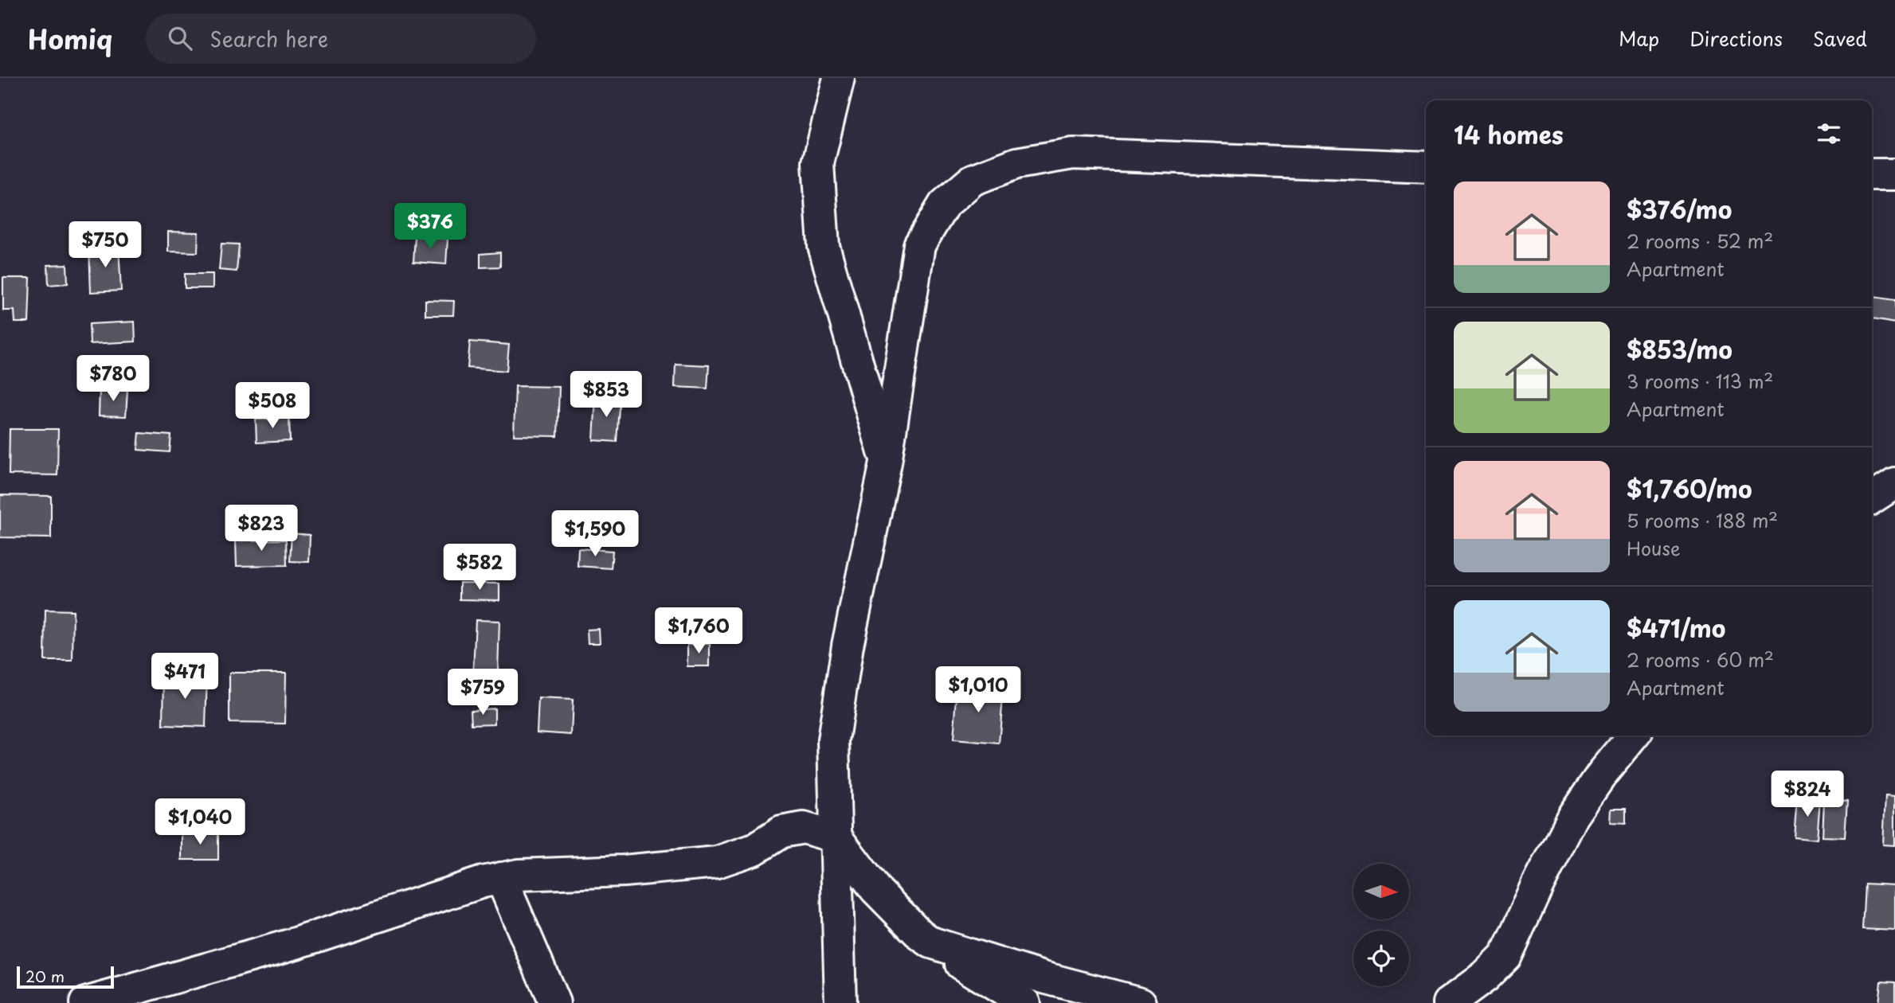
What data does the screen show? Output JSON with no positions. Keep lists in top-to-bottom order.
{
  "scale_bar": "20 m",
  "north": "right",
  "page": {
    "header": "Homiq",
    "search": "Search here",
    "nav": ["Map", "Directions", "Saved"],
    "heading": "14 homes",
    "list": [
      {
        "name": "$376/mo",
        "note": "2 rooms · 52 m² · Apartment"
      },
      {
        "name": "$853/mo",
        "note": "3 rooms · 113 m² · Apartment"
      },
      {
        "name": "$1,760/mo",
        "note": "5 rooms · 188 m² · House"
      },
      {
        "name": "$471/mo",
        "note": "2 rooms · 60 m² · Apartment"
      }
    ],
    "price": [
      "$376",
      "$750",
      "$780",
      "$853",
      "$508",
      "$823",
      "$1,590",
      "$582",
      "$1,760",
      "$471",
      "$1,010",
      "$759",
      "$824",
      "$1,040"
    ],
    "scale": "20 m"
  }
}
